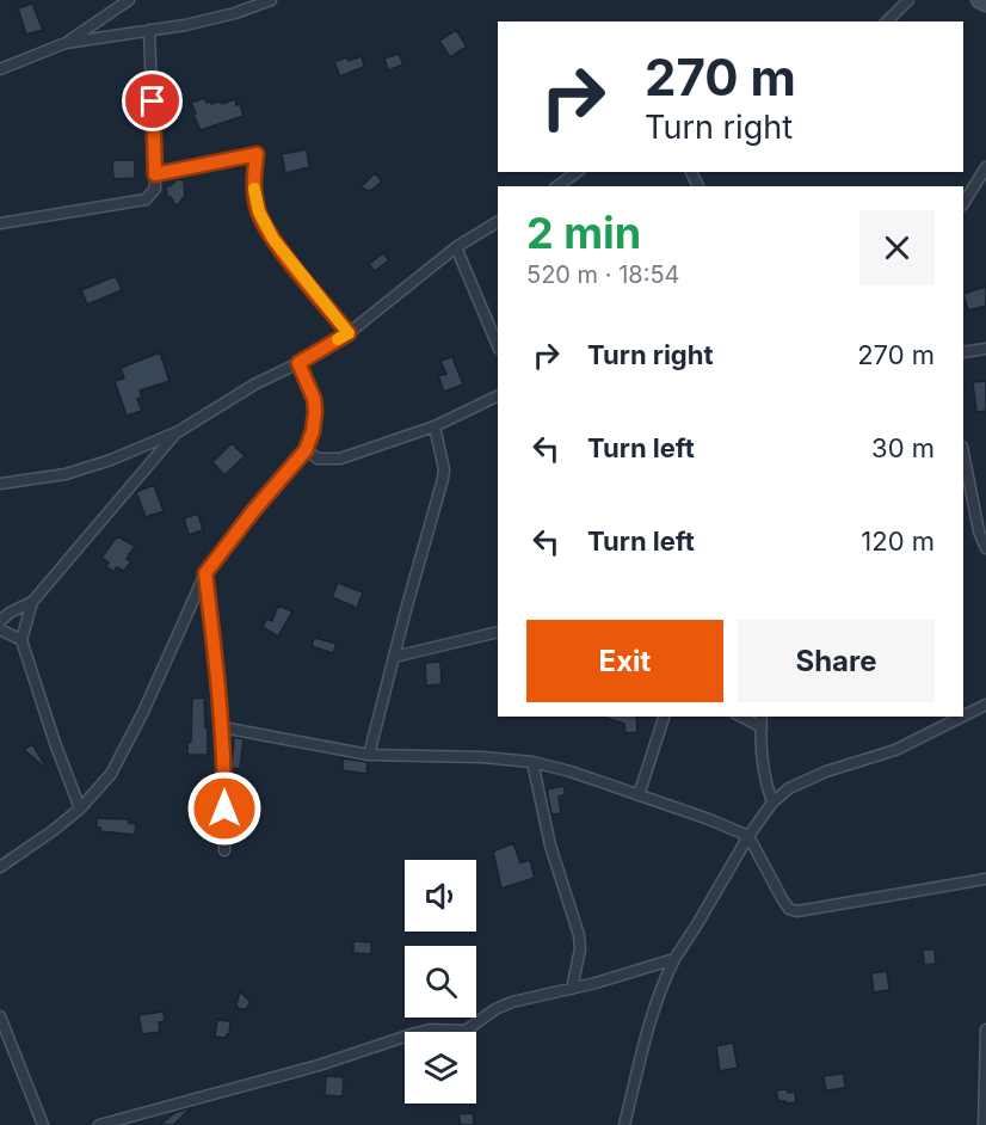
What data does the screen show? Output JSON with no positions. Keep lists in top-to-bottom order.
{
  "page": {
    "turn": ["270 m", "Turn right"],
    "heading": ["2 min", "520 m · 18:54"],
    "list": [
      {
        "name": "Turn right",
        "value": "270 m"
      },
      {
        "name": "Turn left",
        "value": "30 m"
      },
      {
        "name": "Turn left",
        "value": "120 m"
      }
    ],
    "buttons": ["Exit", "Share"]
  }
}
